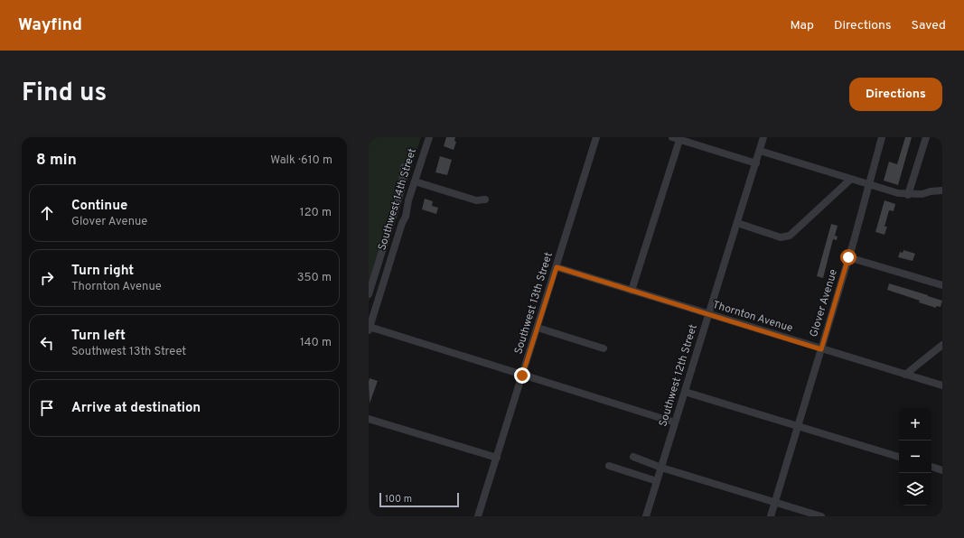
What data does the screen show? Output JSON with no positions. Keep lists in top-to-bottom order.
{
  "streets": {
    "street": [
      "Southwest 14th Street",
      "Southwest 13th Street",
      "Glover Avenue",
      "Thornton Avenue",
      "Southwest 12th Street"
    ]
  },
  "crossings": [
    ["Southwest 13th Street", "Thornton Avenue"],
    ["Glover Avenue", "Thornton Avenue"],
    ["Thornton Avenue", "Southwest 12th Street"]
  ],
  "scale_bar": "100 m",
  "page": {
    "header": "Wayfind",
    "nav": ["Map", "Directions", "Saved"],
    "title": "Find us",
    "buttons": "Directions",
    "heading": ["8 min", "Walk · 610 m"],
    "list": [
      ["Continue", "Glover Avenue", "120 m"],
      ["Turn right", "Thornton Avenue", "350 m"],
      ["Turn left", "Southwest 13th Street", "140 m"],
      "Arrive at destination"
    ],
    "map_buttons": ["+", "−"],
    "scale": "100 m"
  }
}
